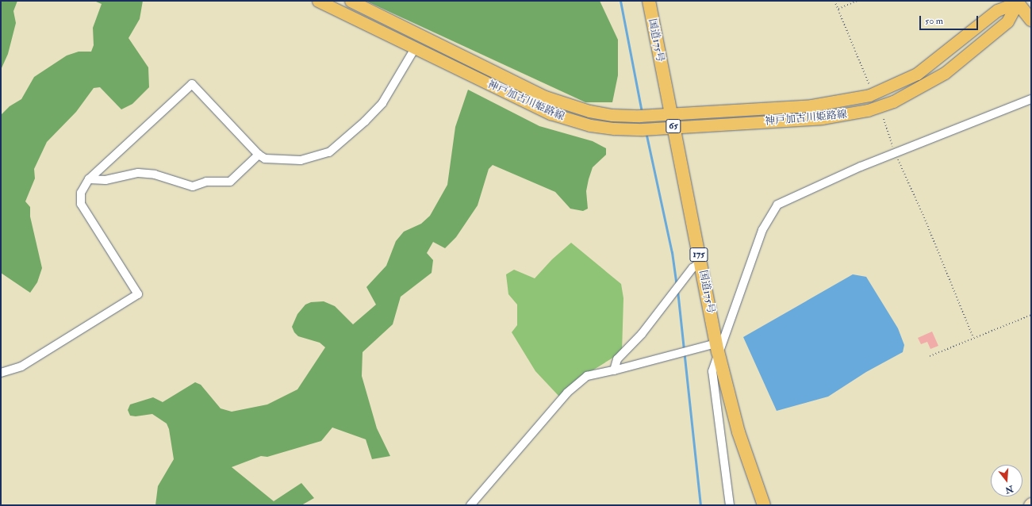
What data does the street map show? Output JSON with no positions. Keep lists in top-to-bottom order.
{
  "streets": {
    "highway": ["国道175号", "175"],
    "main road": ["神戸加古川姫路線", "65"]
  },
  "crossings": [
    ["国道175号", "神戸加古川姫路線"]
  ],
  "scale_bar": "50 m",
  "north": "bottom"
}
